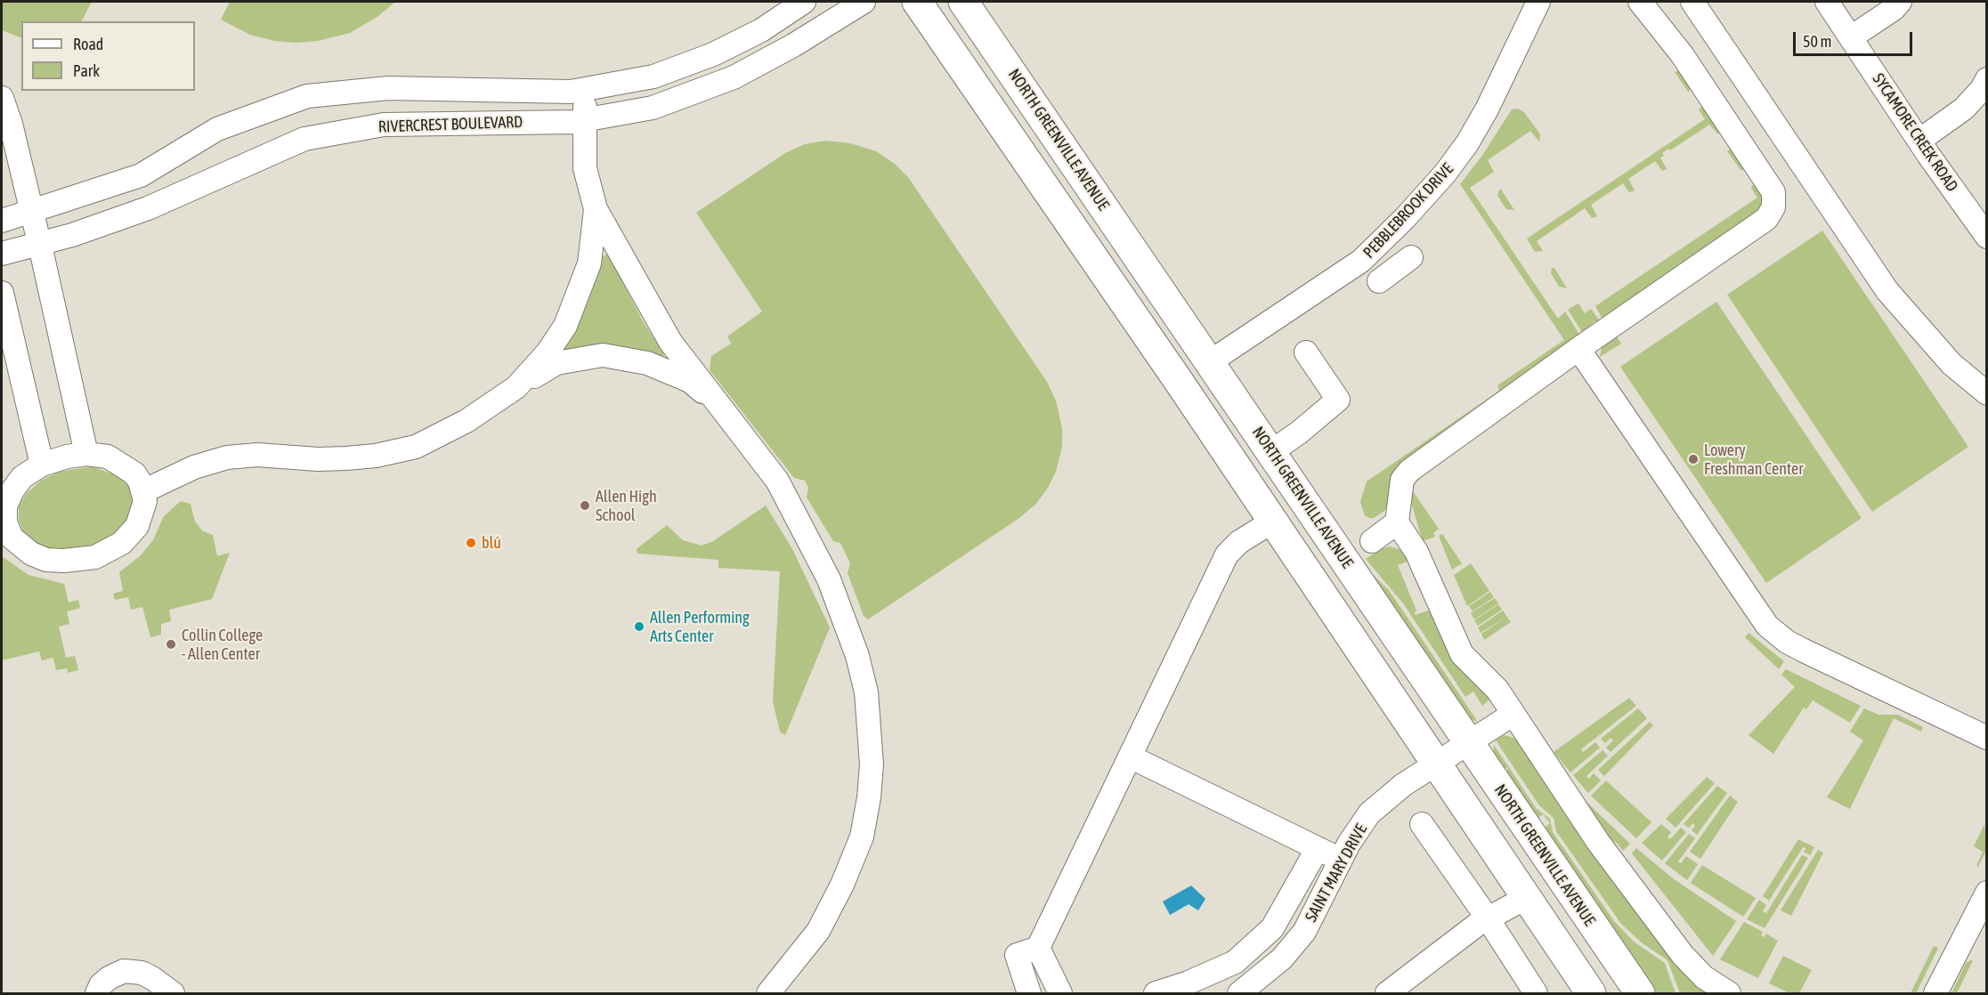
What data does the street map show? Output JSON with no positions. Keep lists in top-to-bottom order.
{
  "streets": {
    "main road": ["NORTH GREENVILLE AVENUE"],
    "street": [
      "RIVERCREST BOULEVARD",
      "SYCAMORE CREEK ROAD",
      "PEBBLEBROOK DRIVE",
      "SAINT MARY DRIVE"
    ]
  },
  "crossings": [
    ["NORTH GREENVILLE AVENUE", "PEBBLEBROOK DRIVE"],
    ["NORTH GREENVILLE AVENUE", "SAINT MARY DRIVE"]
  ],
  "places": [
    "Lowery Freshman Center",
    "Allen High School",
    "blú",
    "Allen Performing Arts Center",
    "Collin College - Allen Center"
  ],
  "legend": ["Road", "Park"],
  "scale_bar": "50 m"
}
